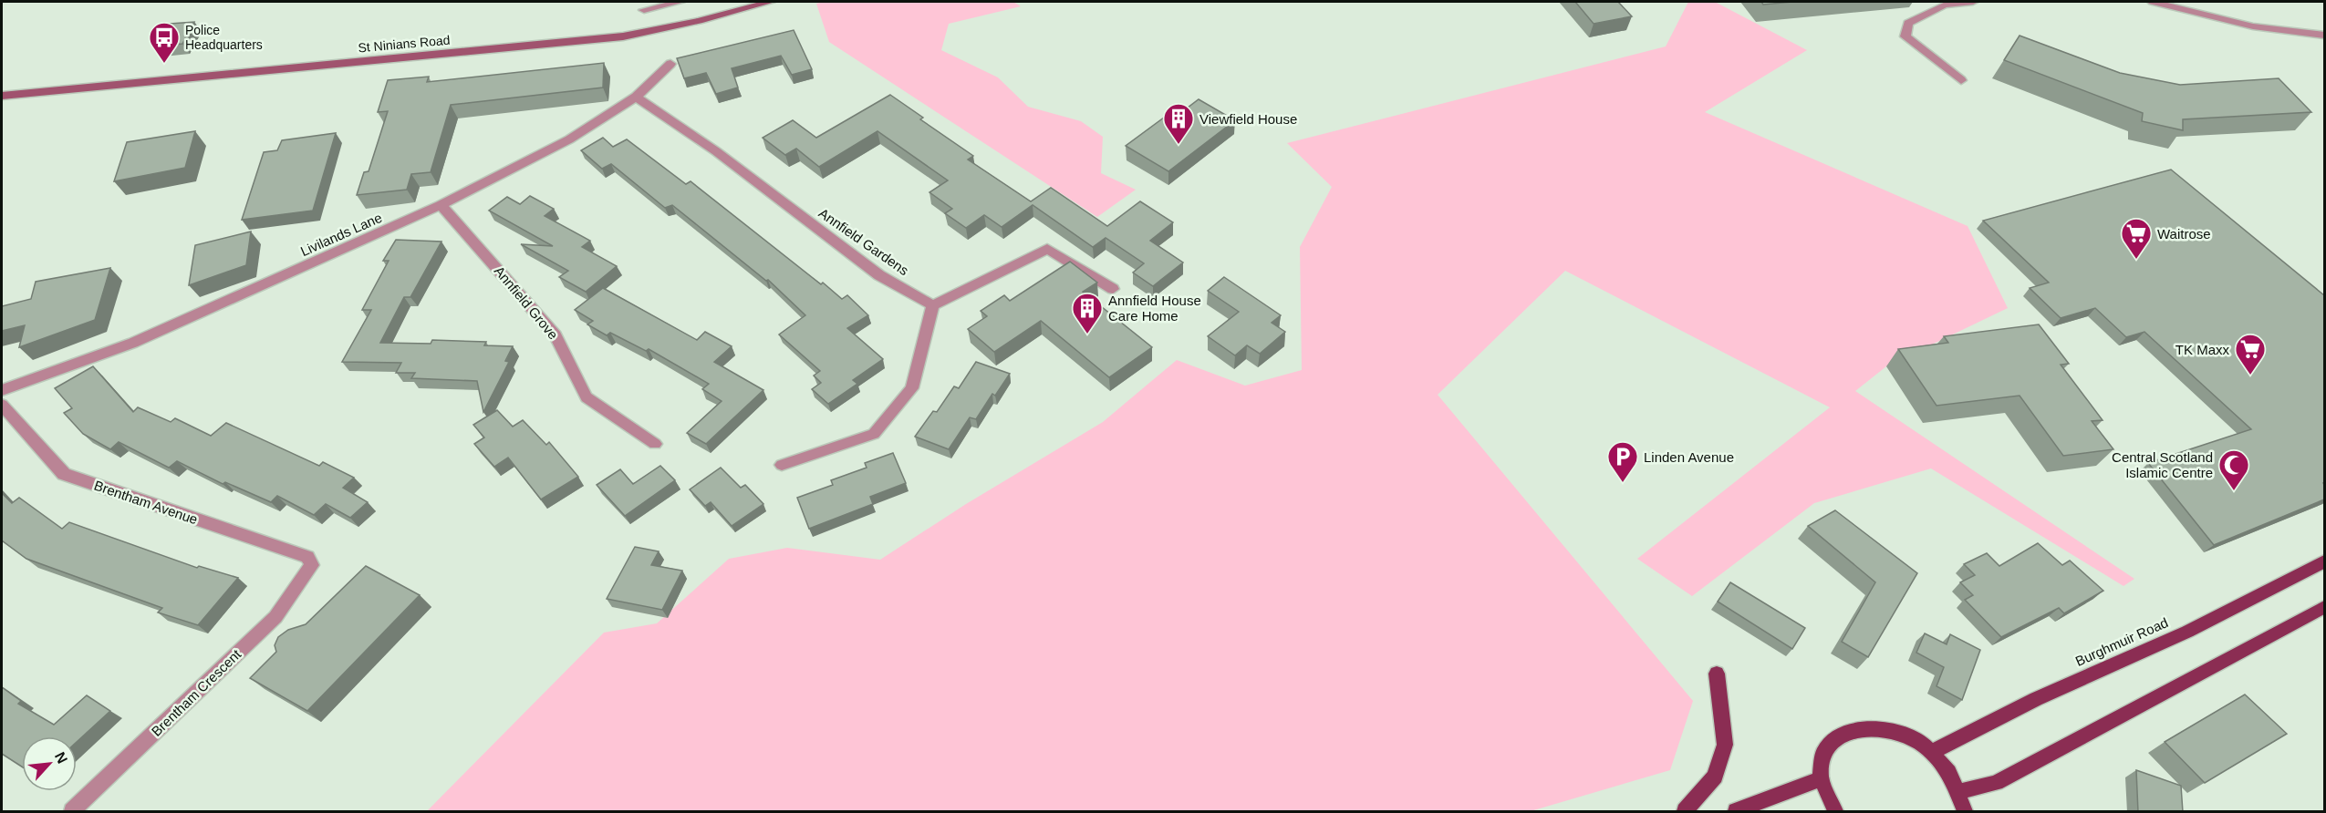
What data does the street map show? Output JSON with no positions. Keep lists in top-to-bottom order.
{
  "streets": {
    "main road": ["St Ninians Road", "Burghmuir Road"],
    "street": [
      "Livilands Lane",
      "Annfield Gardens",
      "Annfield Grove",
      "Brentham Avenue",
      "Brentham Crescent"
    ]
  },
  "crossings": [
    ["Livilands Lane", "Annfield Gardens"],
    ["Livilands Lane", "Annfield Grove"],
    ["Brentham Avenue", "Brentham Crescent"]
  ],
  "places": {
    "bus stop": ["Police Headquarters"],
    "building": ["Viewfield House", "Annfield House Care Home"],
    "supermarket": ["Waitrose", "TK Maxx"],
    "parking": ["Linden Avenue"],
    "mosque": ["Central Scotland Islamic Centre"]
  },
  "north": "top right"
}
